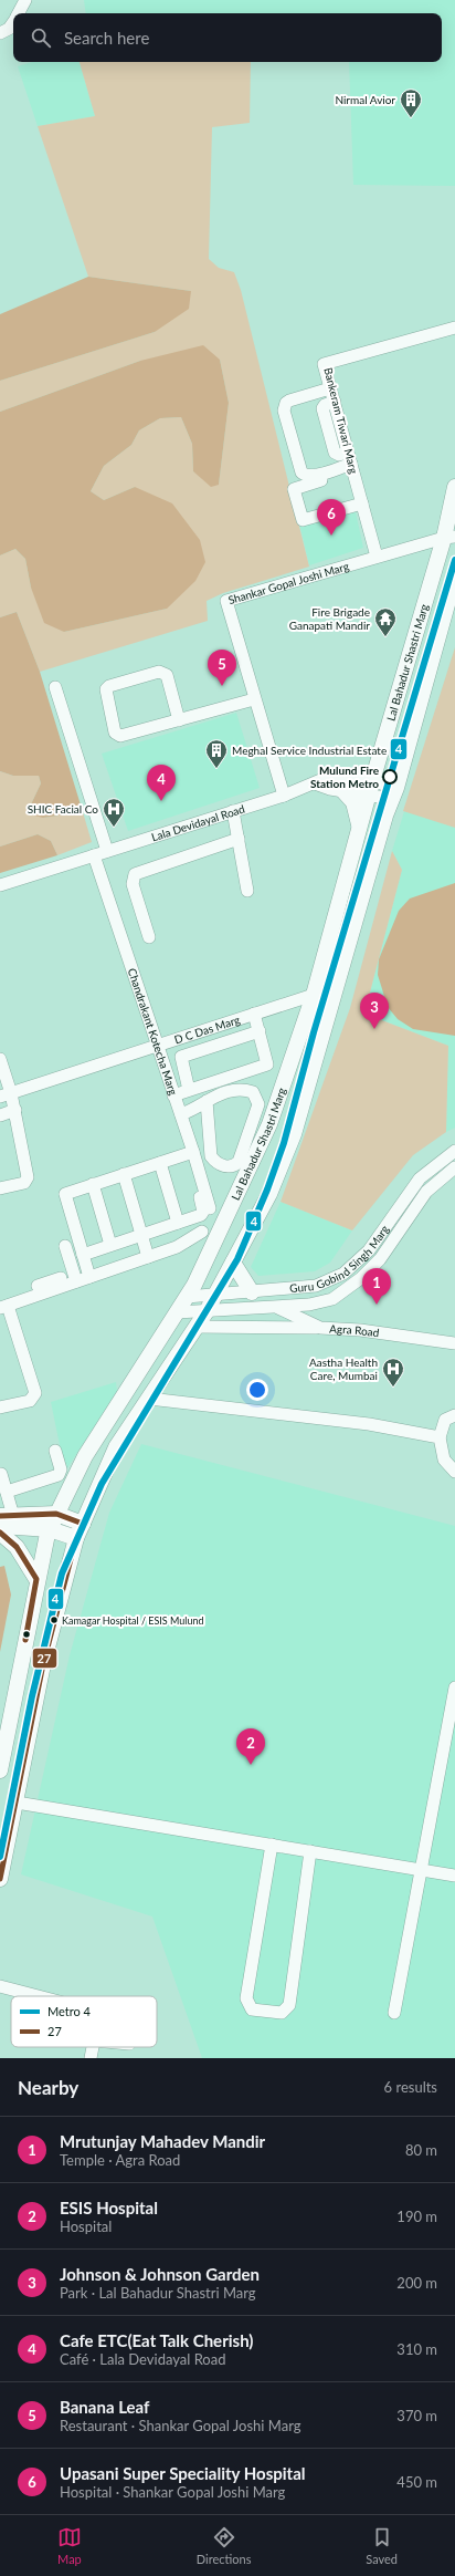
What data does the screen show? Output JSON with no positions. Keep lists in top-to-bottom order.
{
  "streets": {
    "main road": ["Lal Bahadur Shastri Marg"],
    "street": [
      "Bankeram Tiwari Marg",
      "Shankar Gopal Joshi Marg",
      "Lala Devidayal Road",
      "D C Das Marg",
      "Chandrakant Kotecha Marg",
      "Guru Gobind Singh Marg",
      "Agra Road"
    ]
  },
  "crossings": [
    ["Bankeram Tiwari Marg", "Shankar Gopal Joshi Marg"],
    ["Shankar Gopal Joshi Marg", "Lal Bahadur Shastri Marg"],
    ["Shankar Gopal Joshi Marg", "Lala Devidayal Road"],
    ["Lal Bahadur Shastri Marg", "Lala Devidayal Road"],
    ["Lal Bahadur Shastri Marg", "D C Das Marg"],
    ["Lal Bahadur Shastri Marg", "Guru Gobind Singh Marg"],
    ["Lala Devidayal Road", "Chandrakant Kotecha Marg"],
    ["D C Das Marg", "Chandrakant Kotecha Marg"],
    ["Guru Gobind Singh Marg", "Agra Road"]
  ],
  "places": {
    "building": ["Nirmal Avior", "Meghal Service Industrial Estate"],
    "temple": ["Fire Brigade Ganapati Mandir"],
    "other": ["Mulund Fire Station Metro", "Kamagar Hospital / ESIS Mulund"],
    "hospital": ["SHIC Facial Co", "Aastha Health Care, Mumbai"]
  },
  "lines": ["metro line 4", "transit line 27"],
  "legend": ["Metro 4", "27"],
  "page": {
    "search": "Search here",
    "pins": [
      "6",
      "5",
      "4",
      "3",
      "1",
      "2"
    ],
    "heading": ["Nearby", "6 results"],
    "list": [
      {
        "mark": "1",
        "name": "Mrutunjay Mahadev Mandir",
        "note": "Temple · Agra Road",
        "value": "80 m"
      },
      {
        "mark": "2",
        "name": "ESIS Hospital",
        "note": "Hospital",
        "value": "190 m"
      },
      {
        "mark": "3",
        "name": "Johnson & Johnson Garden",
        "note": "Park · Lal Bahadur Shastri Marg",
        "value": "200 m"
      },
      {
        "mark": "4",
        "name": "Cafe ETC(Eat Talk Cherish)",
        "note": "Café · Lala Devidayal Road",
        "value": "310 m"
      },
      {
        "mark": "5",
        "name": "Banana Leaf",
        "note": "Restaurant · Shankar Gopal Joshi Marg",
        "value": "370 m"
      },
      {
        "mark": "6",
        "name": "Upasani Super Speciality Hospital",
        "note": "Hospital · Shankar Gopal Joshi Marg",
        "value": "450 m"
      }
    ],
    "nav": ["Map", "Directions", "Saved"]
  }
}
